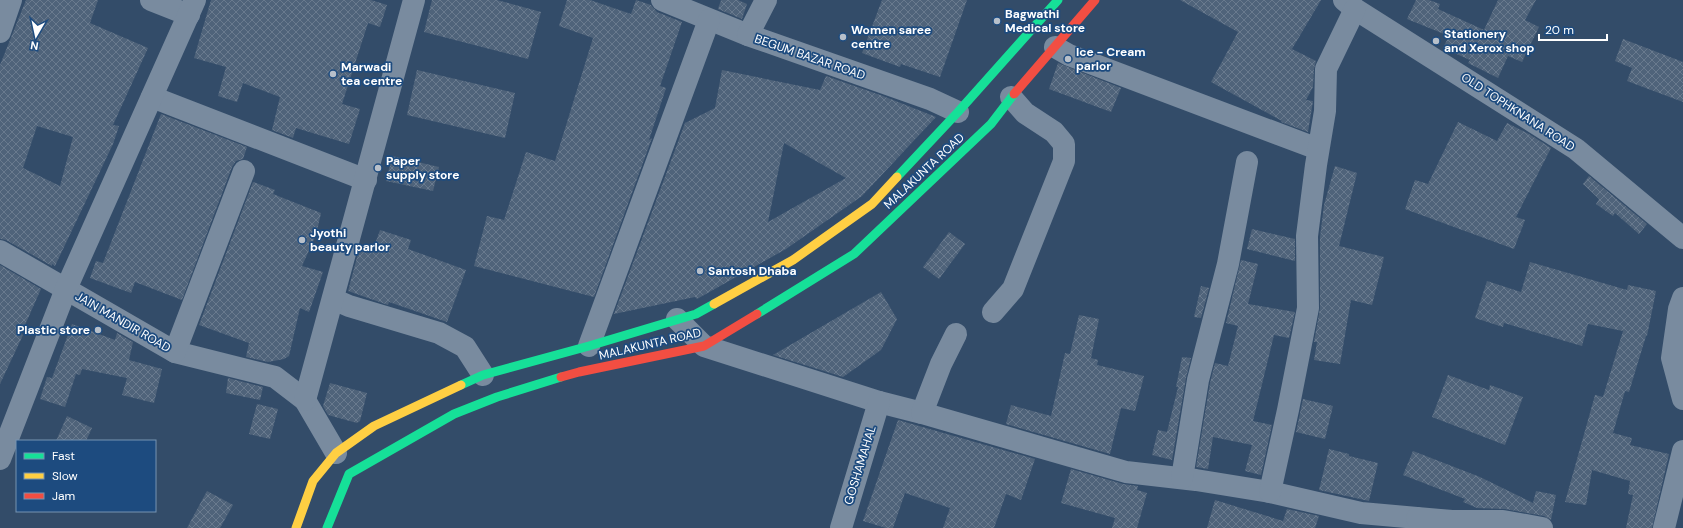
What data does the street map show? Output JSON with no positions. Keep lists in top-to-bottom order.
{
  "streets": {
    "main road": ["MALAKUNTA ROAD"],
    "street": [
      "BEGUM BAZAR ROAD",
      "OLD TOPHKNANA ROAD",
      "JAIN MANDIR ROAD",
      "GOSHAMAHAL"
    ]
  },
  "places": [
    "Bagwathi Medical store",
    "Women saree centre",
    "Stationery and Xerox shop",
    "Ice - Cream parlor",
    "Marwadi tea centre",
    "Paper supply store",
    "Jyothi beauty parlor",
    "Santosh Dhaba",
    "Plastic store"
  ],
  "legend": ["Fast", "Slow", "Jam"],
  "scale_bar": "20 m",
  "north": "bottom"
}
